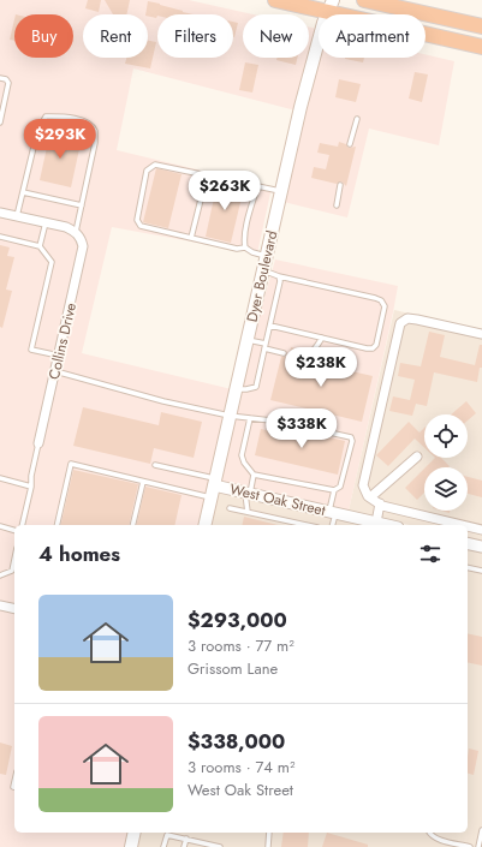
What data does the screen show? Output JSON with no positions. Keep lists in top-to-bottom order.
{
  "streets": {
    "main road": ["Dyer Boulevard"],
    "street": ["Collins Drive", "West Oak Street"]
  },
  "crossings": [
    ["Dyer Boulevard", "West Oak Street"]
  ],
  "page": {
    "chip": [
      "Buy",
      "Rent",
      "Filters",
      "New",
      "Apartment"
    ],
    "price": [
      "$293K",
      "$263K",
      "$238K",
      "$338K"
    ],
    "heading": "4 homes",
    "list": [
      {
        "name": "$293,000",
        "note": "3 rooms · 77 m² · Grissom Lane"
      },
      {
        "name": "$338,000",
        "note": "3 rooms · 74 m² · West Oak Street"
      }
    ]
  }
}
